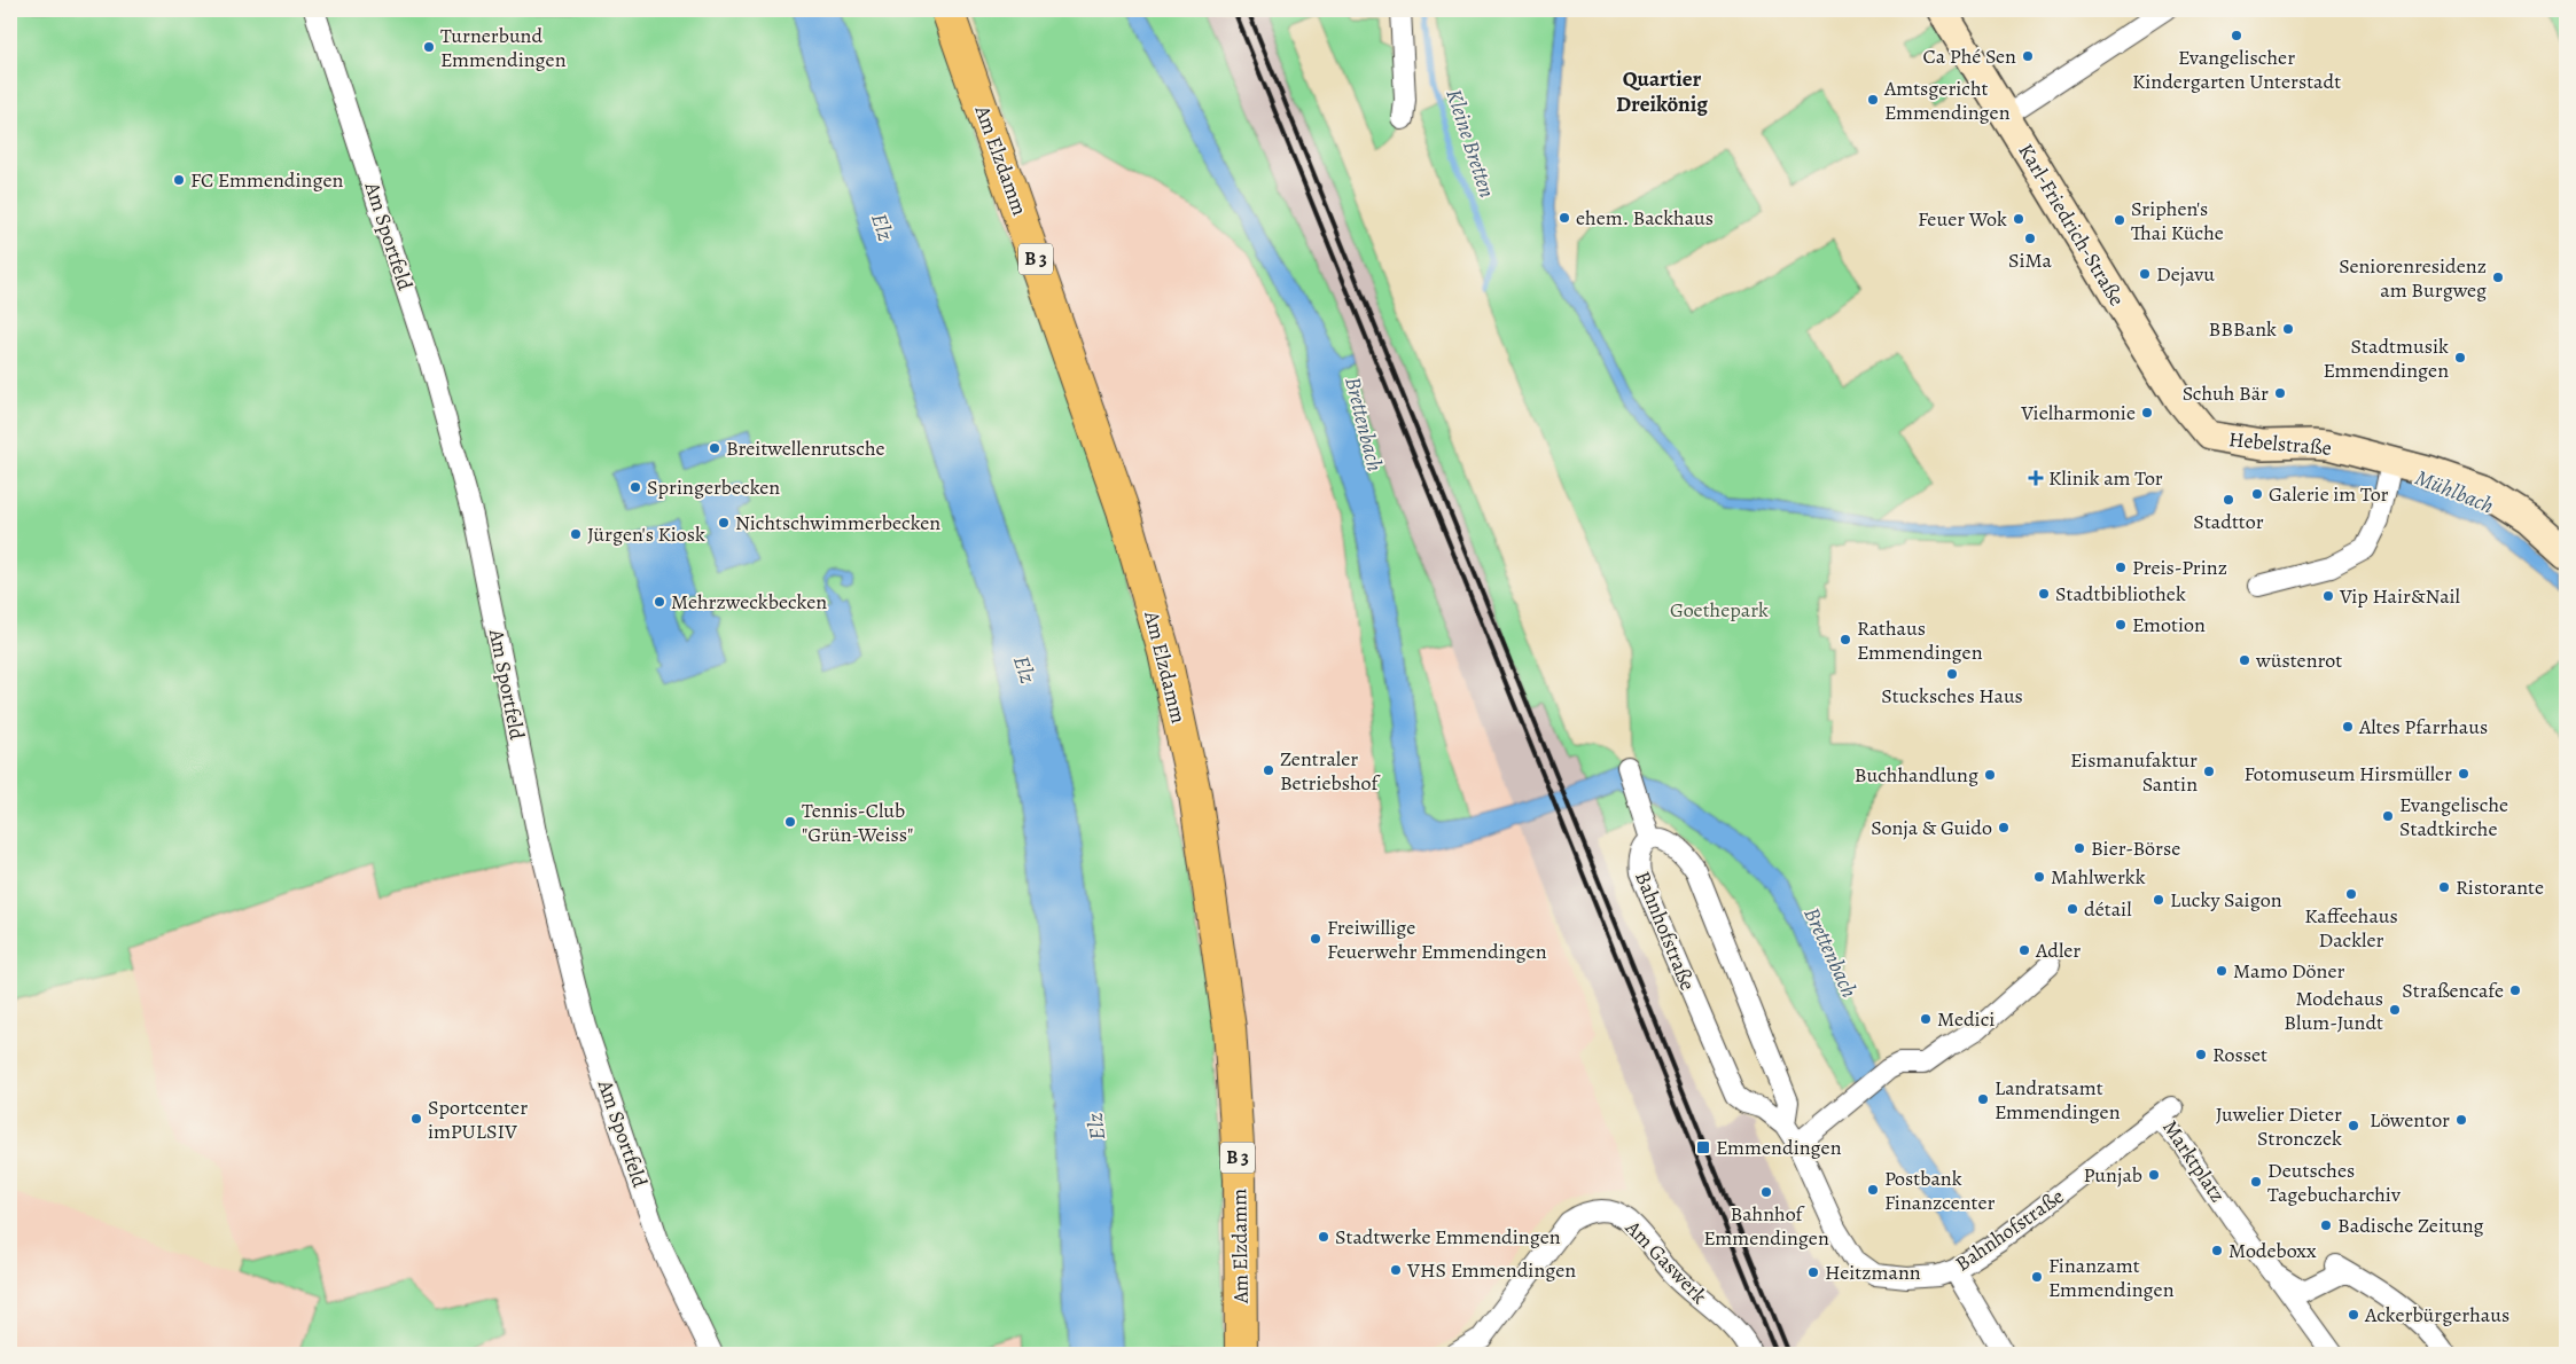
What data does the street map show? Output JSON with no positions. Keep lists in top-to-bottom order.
{
  "streets": {
    "main road": ["Am Elzdamm", "B 3"],
    "street": [
      "Karl-Friedrich-Straße",
      "Am Sportfeld",
      "Hebelstraße",
      "Bahnhofstraße",
      "Marktplatz",
      "Am Gaswerk"
    ]
  },
  "crossings": [
    ["Karl-Friedrich-Straße", "Hebelstraße"],
    ["Bahnhofstraße", "Marktplatz"]
  ],
  "districts": ["Quartier Dreikönig"],
  "water": [
    "Kleine Bretten",
    "Elz",
    "Brettenbach",
    "Mühlbach"
  ],
  "parks": ["Goethepark"],
  "places": {
    "other": [
      "Evangelischer Kindergarten Unterstadt",
      "Turnerbund Emmendingen",
      "Ca Phé Sen",
      "Amtsgericht Emmendingen",
      "FC Emmendingen",
      "ehem. Backhaus",
      "Feuer Wok",
      "Sriphen's Thai Küche",
      "SiMa",
      "Dejavu",
      "Seniorenresidenz am Burgweg",
      "BBBank",
      "Stadtmusik Emmendingen",
      "Schuh Bär",
      "Vielharmonie",
      "Breitwellenrutsche",
      "Springerbecken",
      "Galerie im Tor",
      "Stadttor",
      "Nichtschwimmerbecken",
      "Jürgen's Kiosk",
      "Preis-Prinz",
      "Stadtbibliothek",
      "Vip Hair&Nail",
      "Mehrzweckbecken",
      "Emotion",
      "Rathaus Emmendingen",
      "wüstenrot",
      "Stucksches Haus",
      "Altes Pfarrhaus",
      "Zentraler Betriebshof",
      "Eismanufaktur Santin",
      "Fotomuseum Hirsmüller",
      "Buchhandlung",
      "Evangelische Stadtkirche",
      "Tennis-Club \"Grün-Weiss\"",
      "Sonja & Guido",
      "Bier-Börse",
      "Mahlwerkk",
      "Ristorante",
      "Kaffeehaus Dackler",
      "Lucky Saigon",
      "détail",
      "Freiwillige Feuerwehr Emmendingen",
      "Adler",
      "Mamo Döner",
      "Straßencafe",
      "Modehaus Blum-Jundt",
      "Medici",
      "Rosset",
      "Landratsamt Emmendingen",
      "Sportcenter imPULSIV",
      "Löwentor",
      "Juwelier Dieter Stronczek",
      "Punjab",
      "Deutsches Tagebucharchiv",
      "Postbank Finanzcenter",
      "Bahnhof Emmendingen",
      "Badische Zeitung",
      "Stadtwerke Emmendingen",
      "Modeboxx",
      "VHS Emmendingen",
      "Heitzmann",
      "Finanzamt Emmendingen",
      "Ackerbürgerhaus"
    ],
    "health": ["Klinik am Tor"],
    "transit": ["Emmendingen"]
  }
}
